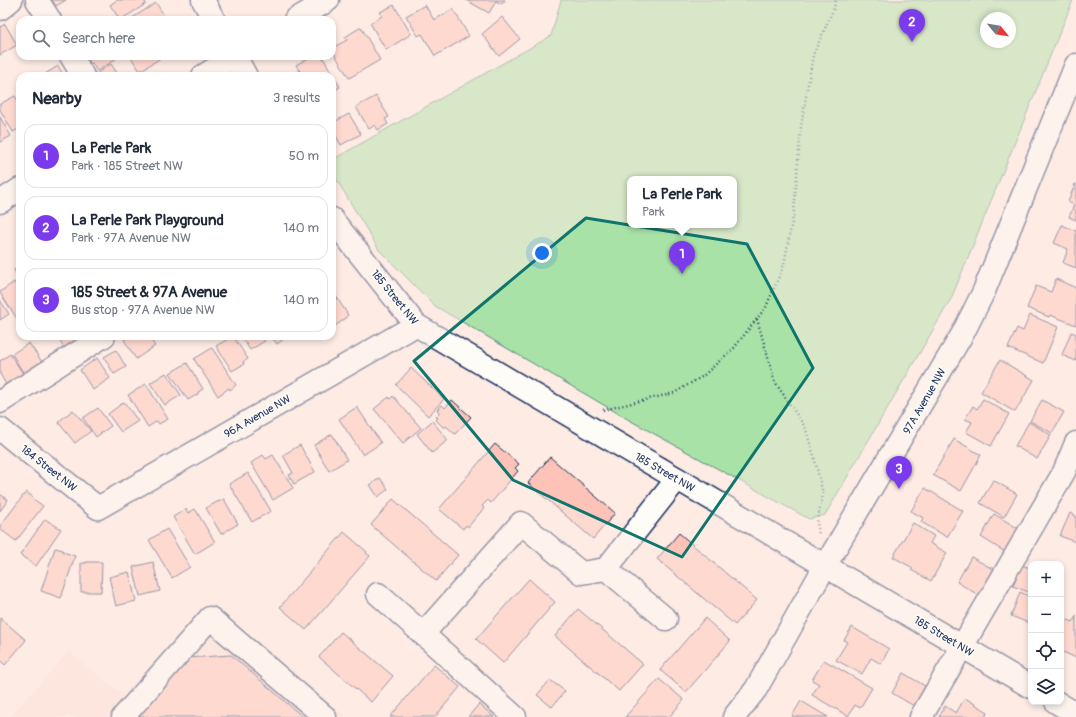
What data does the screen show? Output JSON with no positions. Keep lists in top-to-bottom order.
{
  "streets": {
    "street": [
      "185 Street NW",
      "97A Avenue NW",
      "96A Avenue NW",
      "184 Street NW"
    ]
  },
  "crossings": [
    ["185 Street NW", "97A Avenue NW"],
    ["185 Street NW", "96A Avenue NW"],
    ["96A Avenue NW", "184 Street NW"]
  ],
  "north": "bottom right",
  "page": {
    "pins": ["2", "1", "3"],
    "search": "Search here",
    "heading": ["Nearby", "3 results"],
    "list": [
      {
        "mark": "1",
        "name": "La Perle Park",
        "note": "Park · 185 Street NW",
        "value": "50 m"
      },
      {
        "mark": "2",
        "name": "La Perle Park Playground",
        "note": "Park · 97A Avenue NW",
        "value": "140 m"
      },
      {
        "mark": "3",
        "name": "185 Street & 97A Avenue",
        "note": "Bus stop · 97A Avenue NW",
        "value": "140 m"
      }
    ],
    "popup": ["La Perle Park", "Park"],
    "map_buttons": ["+", "−"]
  }
}
